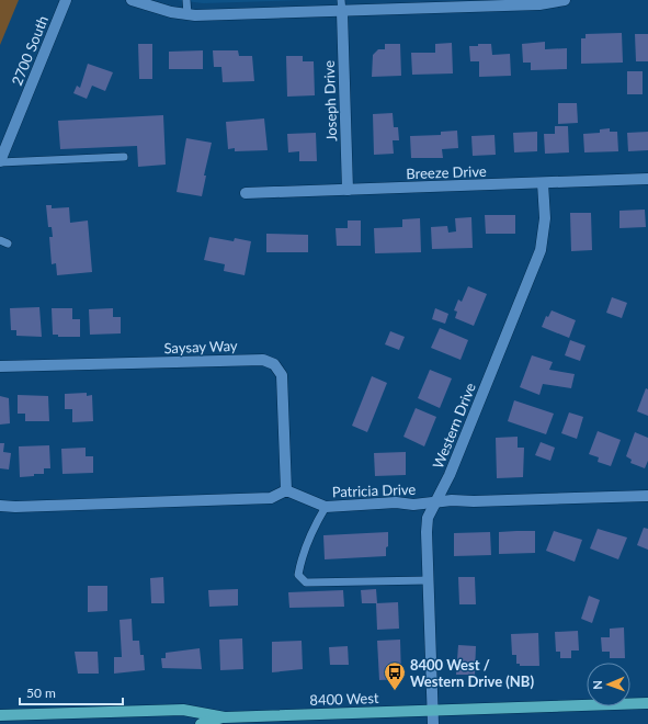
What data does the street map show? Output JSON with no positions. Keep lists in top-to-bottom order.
{
  "streets": {
    "main road": ["8400 West"],
    "street": [
      "2700 South",
      "Joseph Drive",
      "Breeze Drive",
      "Saysay Way",
      "Western Drive",
      "Patricia Drive"
    ]
  },
  "crossings": [
    ["Joseph Drive", "Breeze Drive"],
    ["Breeze Drive", "Western Drive"],
    ["Saysay Way", "Patricia Drive"],
    ["Western Drive", "Patricia Drive"],
    ["Western Drive", "8400 West"]
  ],
  "places": {
    "bus stop": ["8400 West / Western Drive (NB)"]
  },
  "scale_bar": "50 m",
  "north": "left"
}
